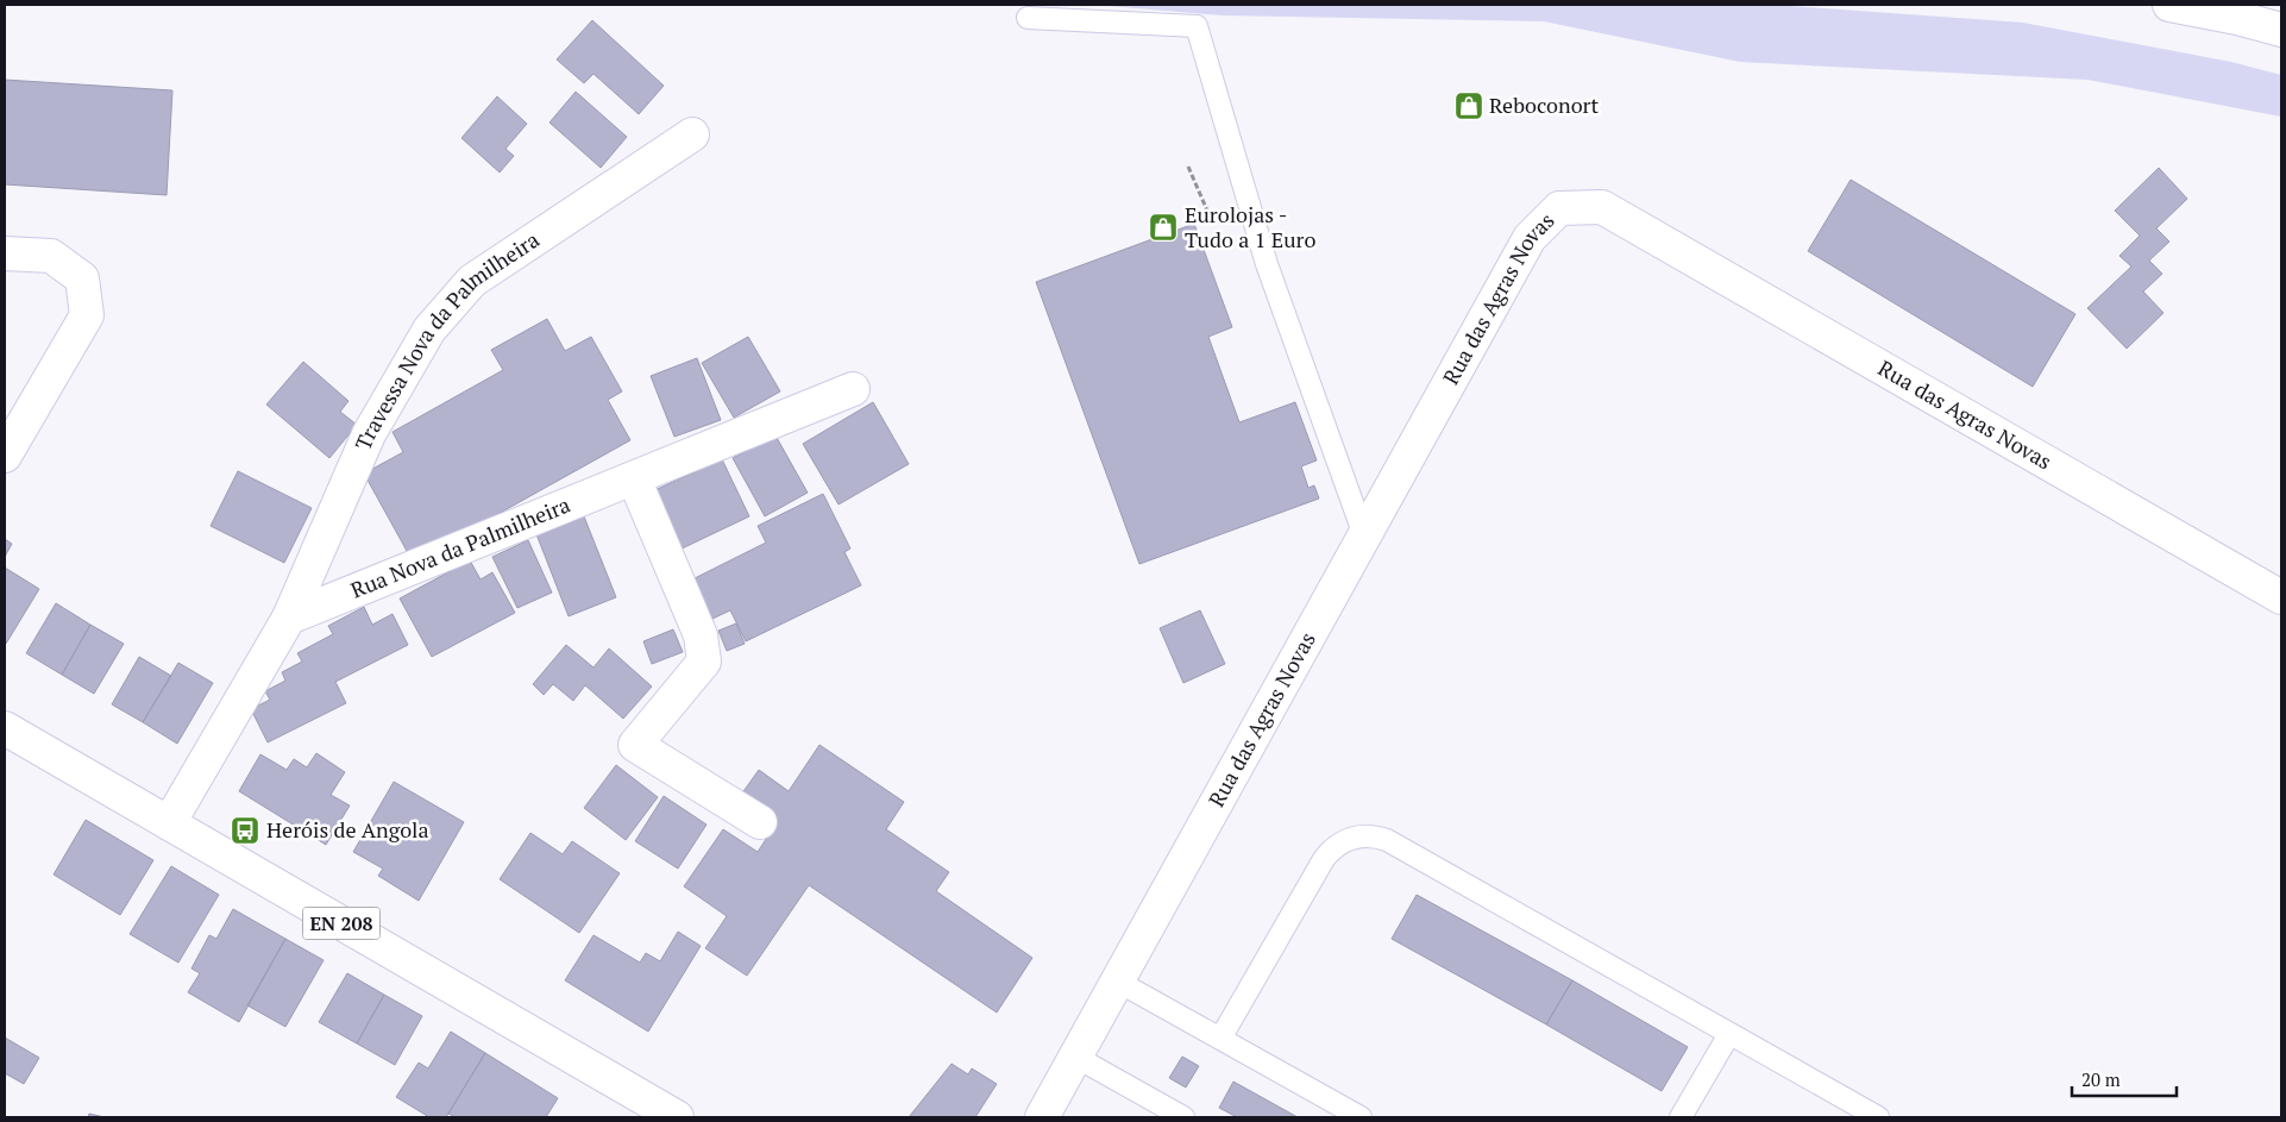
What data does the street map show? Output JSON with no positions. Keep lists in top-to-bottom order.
{
  "streets": {
    "main road": [
      "Rua das Agras Novas",
      "Travessa Nova da Palmilheira",
      "Rua Nova da Palmilheira",
      "EN 208"
    ]
  },
  "crossings": [
    ["Travessa Nova da Palmilheira", "Rua Nova da Palmilheira"]
  ],
  "places": {
    "shop": ["Reboconort", "Eurolojas - Tudo a 1 Euro"],
    "bus stop": ["Heróis de Angola"]
  },
  "scale_bar": "20 m"
}
